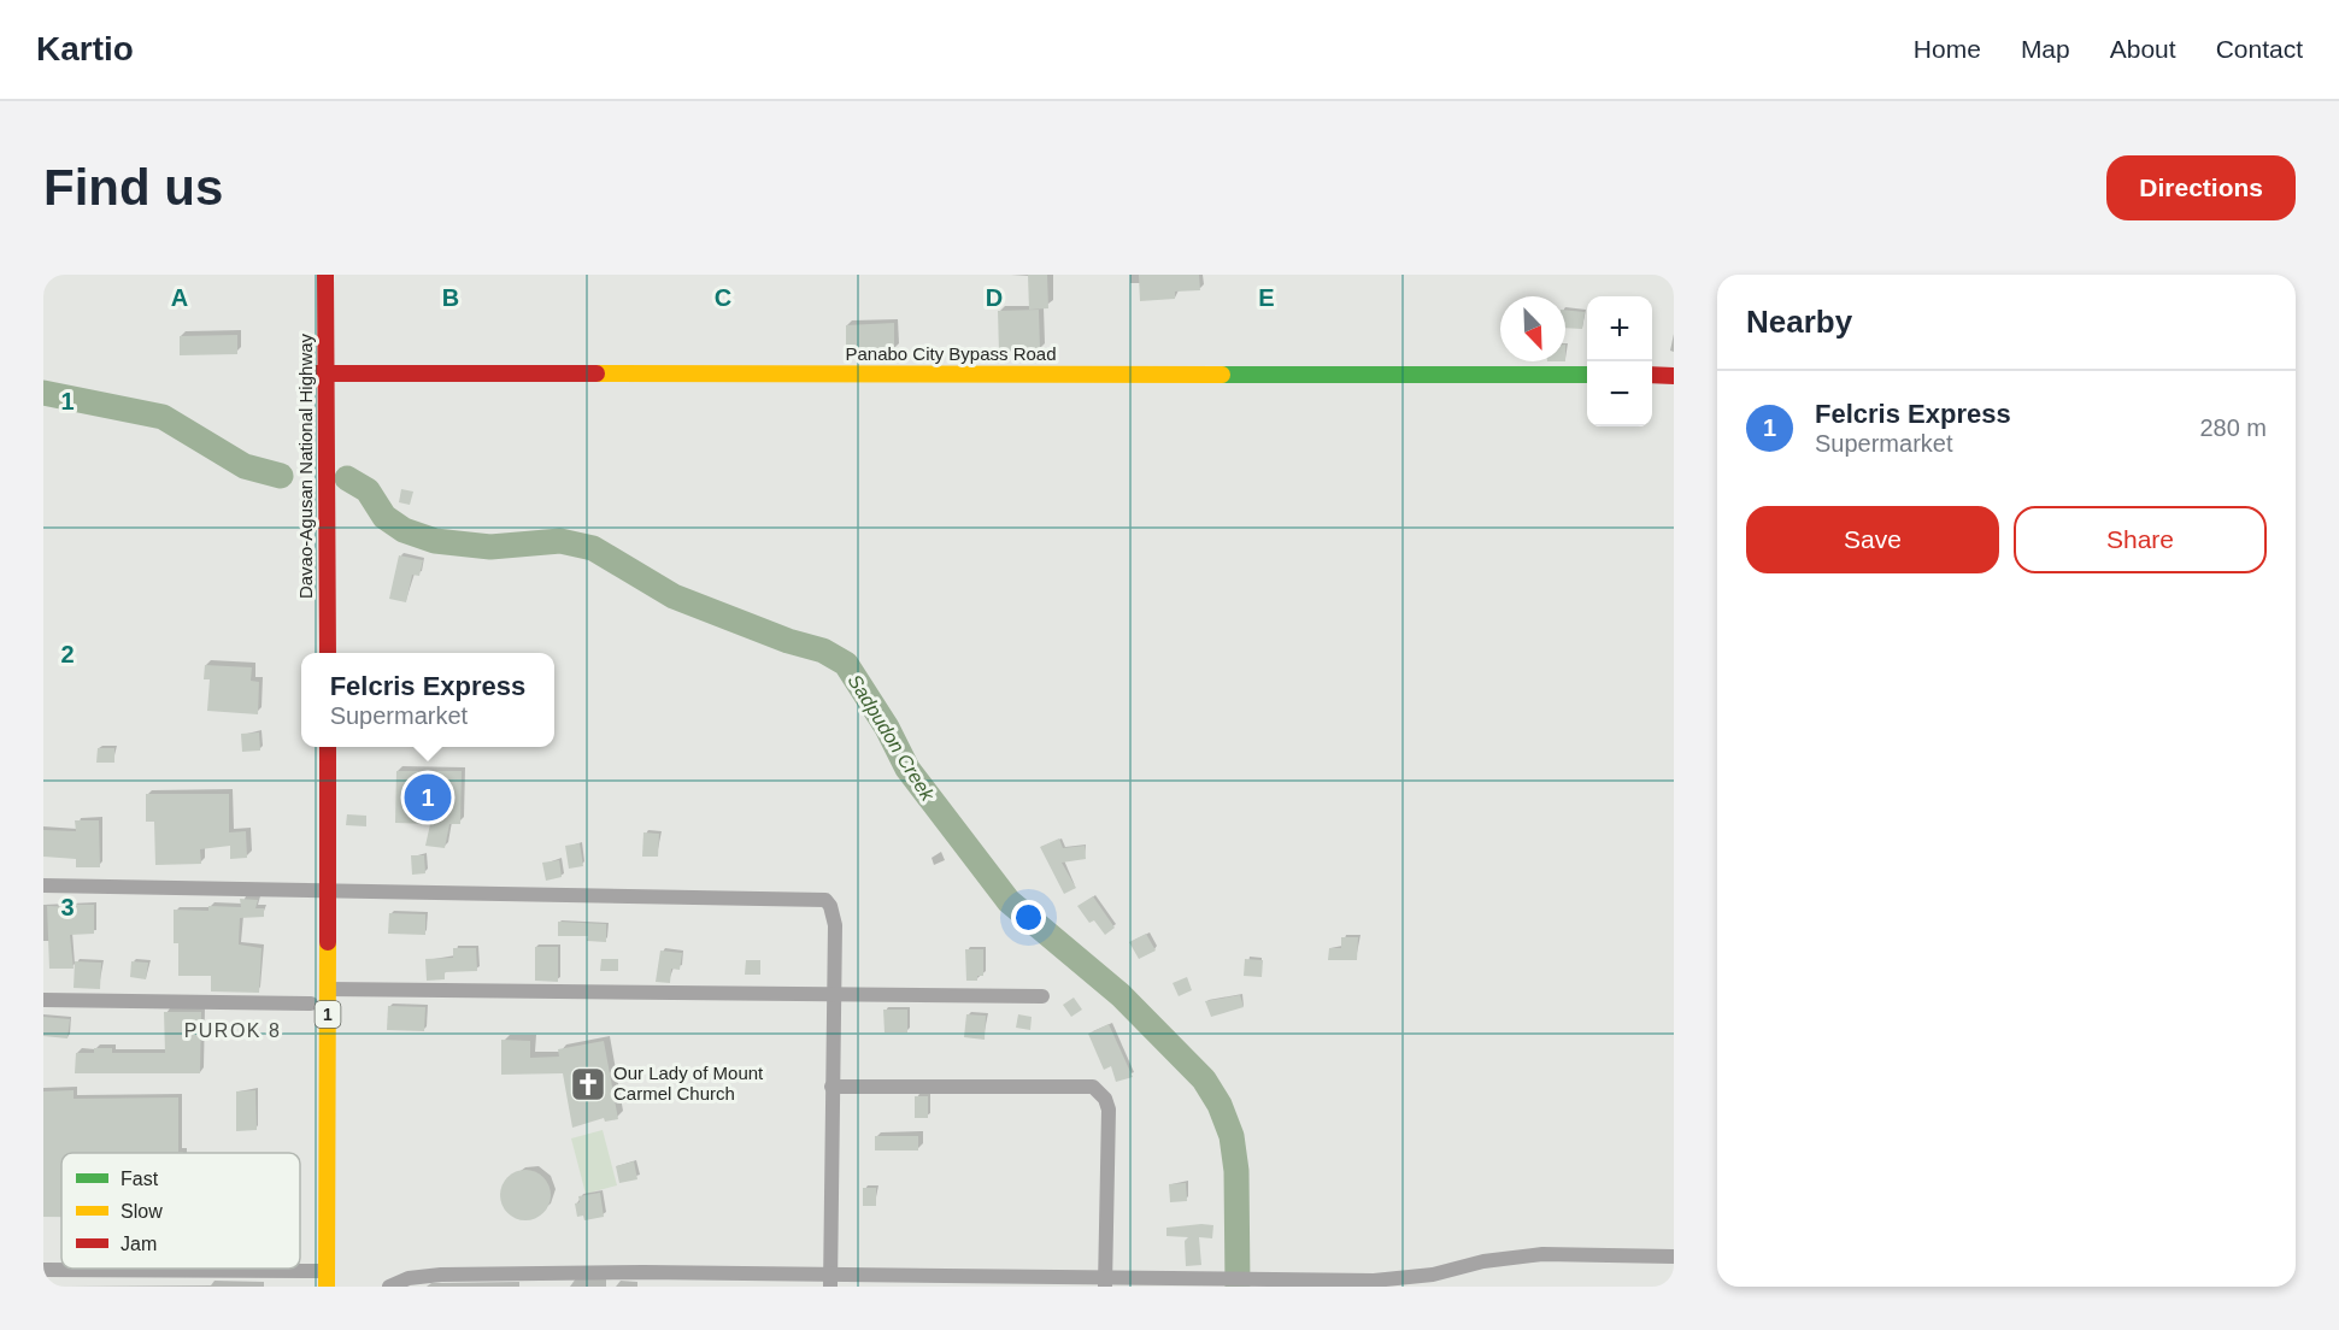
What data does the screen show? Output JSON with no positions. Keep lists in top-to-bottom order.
{
  "streets": {
    "main road": ["Panabo City Bypass Road", "Davao-Agusan National Highway", "1"]
  },
  "crossings": [
    ["Panabo City Bypass Road", "Davao-Agusan National Highway"]
  ],
  "districts": ["PUROK 8"],
  "water": ["Sadpudon Creek"],
  "places": {
    "church": ["Our Lady of Mount Carmel Church"]
  },
  "legend": ["Fast", "Slow", "Jam"],
  "north": "bottom right",
  "page": {
    "header": "Kartio",
    "nav": [
      "Home",
      "Map",
      "About",
      "Contact"
    ],
    "buttons": [
      "Directions",
      ["Save", "Share"]
    ],
    "title": "Find us",
    "heading": "Nearby",
    "map_buttons": ["+", "−"],
    "list": [
      {
        "mark": "1",
        "name": "Felcris Express",
        "note": "Supermarket",
        "value": "280 m"
      }
    ],
    "popup": ["Felcris Express", "Supermarket"],
    "pins": "1"
  },
  "grid": {
    "columns": [
      "A",
      "B",
      "C",
      "D",
      "E"
    ],
    "rows": ["1", "2", "3"]
  }
}
